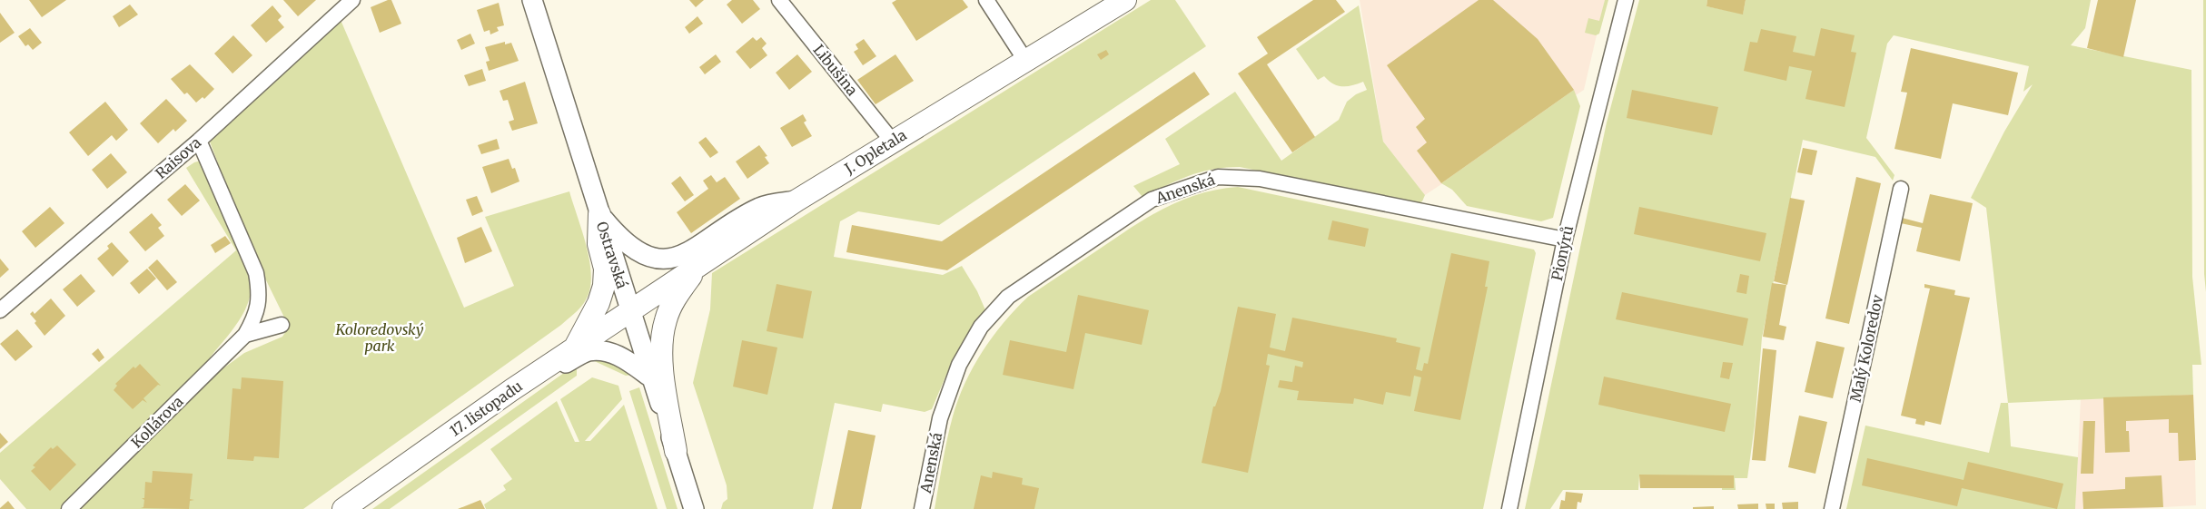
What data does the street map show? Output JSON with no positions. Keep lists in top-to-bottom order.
{
  "streets": {
    "main road": ["J. Opletala", "17. listopadu"],
    "street": [
      "Libušina",
      "Raisova",
      "Anenská",
      "Pionýrů",
      "Ostravská",
      "Malý Koloredov",
      "Kollárova"
    ]
  },
  "crossings": [
    ["Libušina", "J. Opletala"],
    ["J. Opletala", "Ostravská"],
    ["J. Opletala", "17. listopadu"],
    ["Raisova", "Kollárova"],
    ["Anenská", "Pionýrů"],
    ["Ostravská", "17. listopadu"]
  ],
  "parks": ["Koloredovský park"]
}
